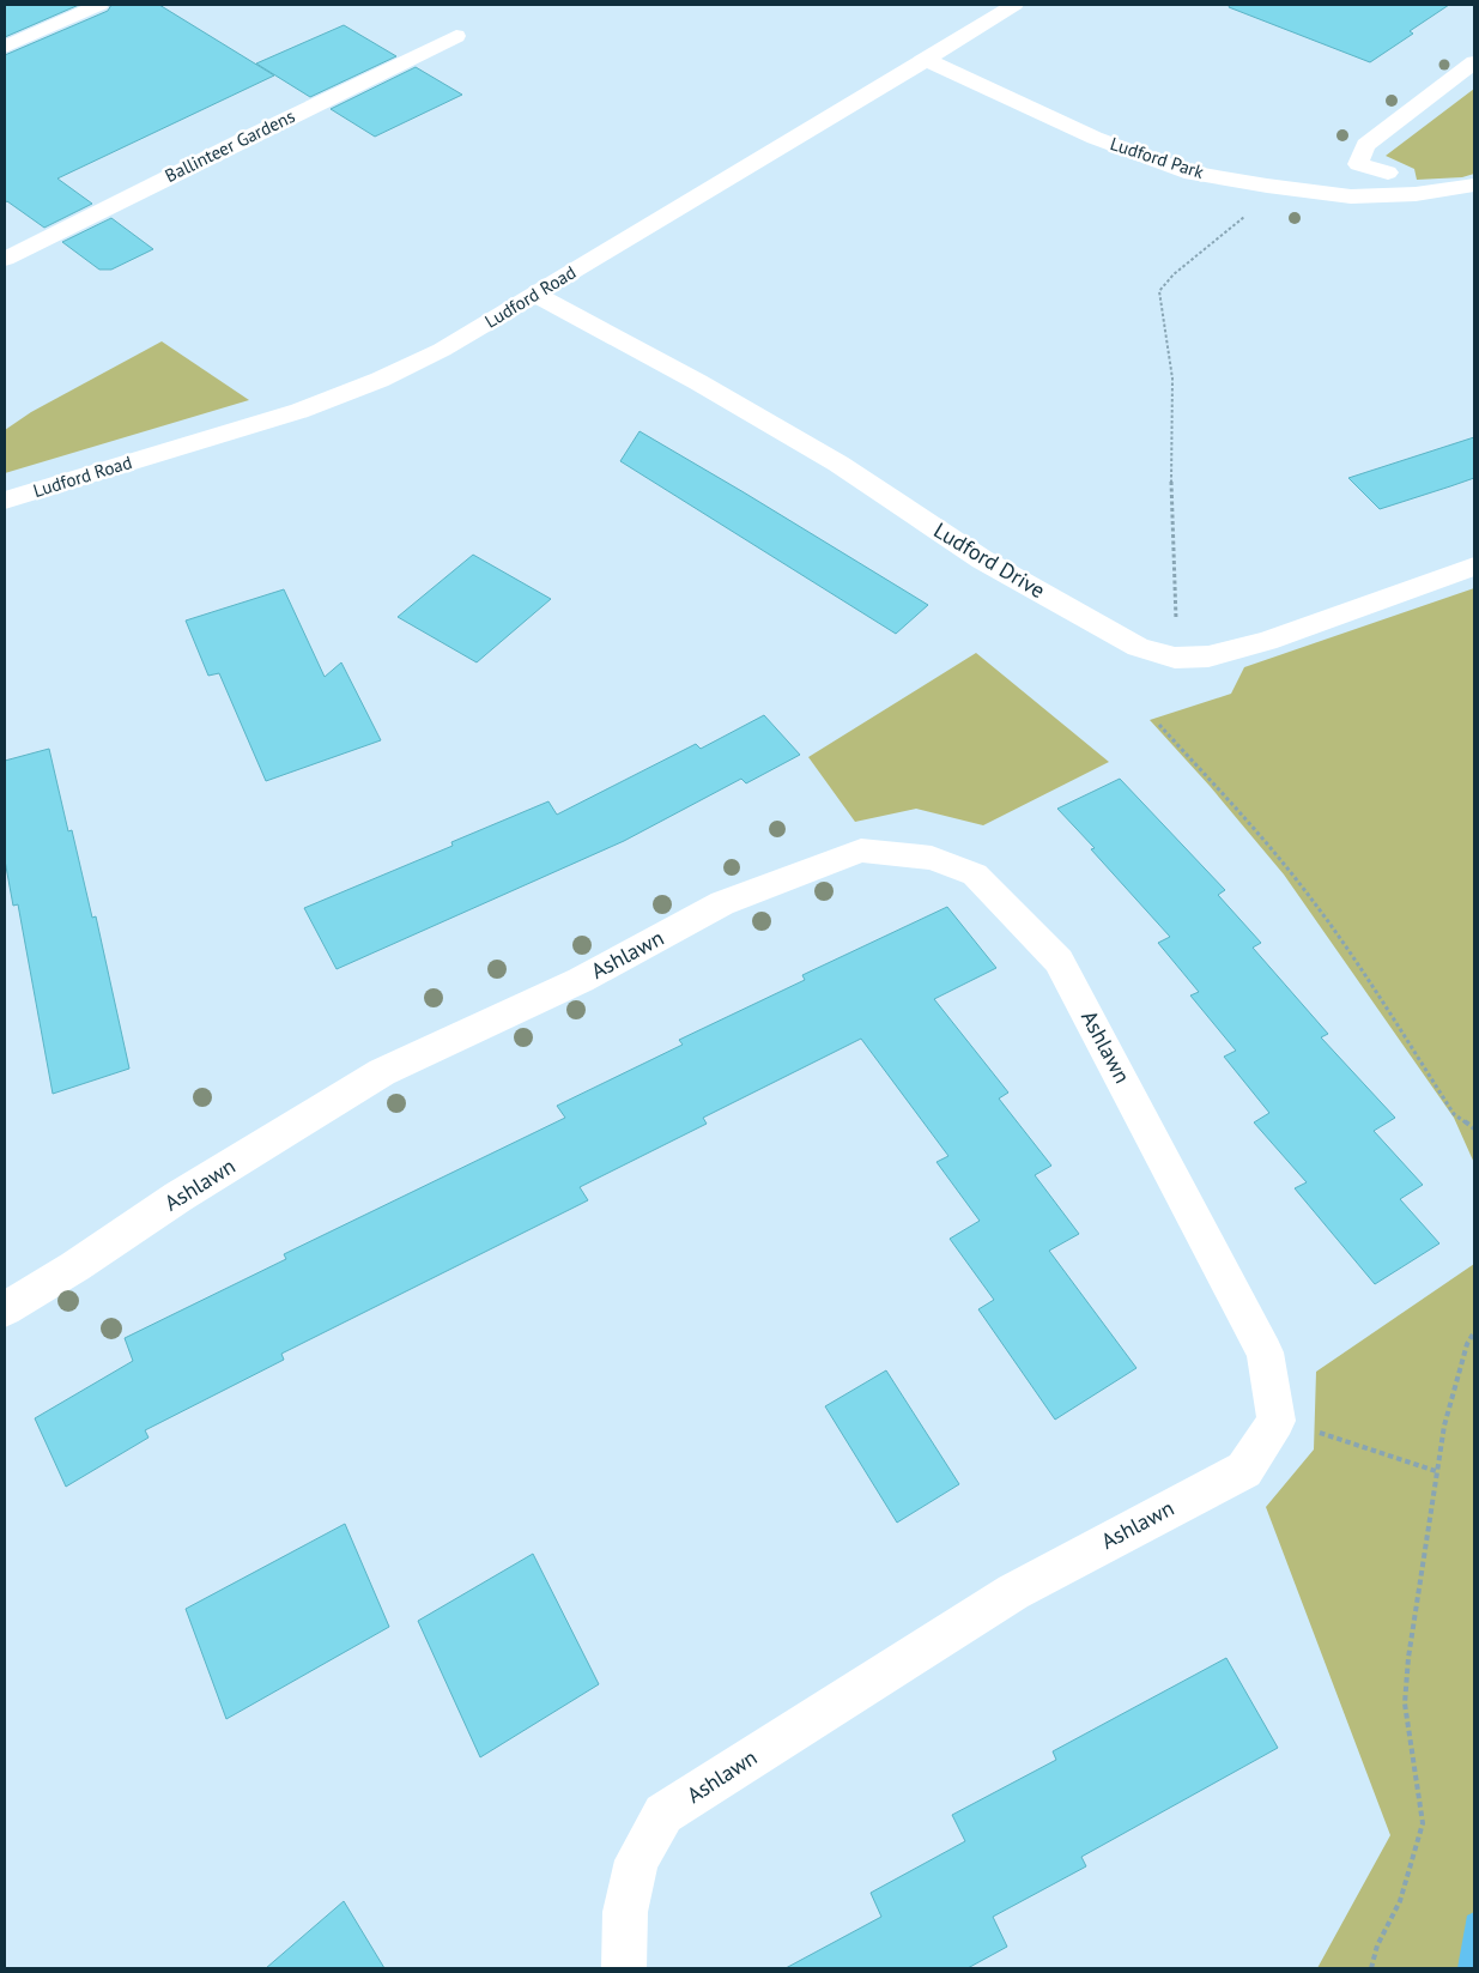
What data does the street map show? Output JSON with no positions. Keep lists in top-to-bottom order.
{
  "streets": {
    "street": [
      "Ballinteer Gardens",
      "Ludford Park",
      "Ludford Road",
      "Ludford Drive",
      "Ashlawn"
    ]
  },
  "crossings": [
    ["Ludford Park", "Ludford Road"],
    ["Ludford Road", "Ludford Drive"]
  ]
}
